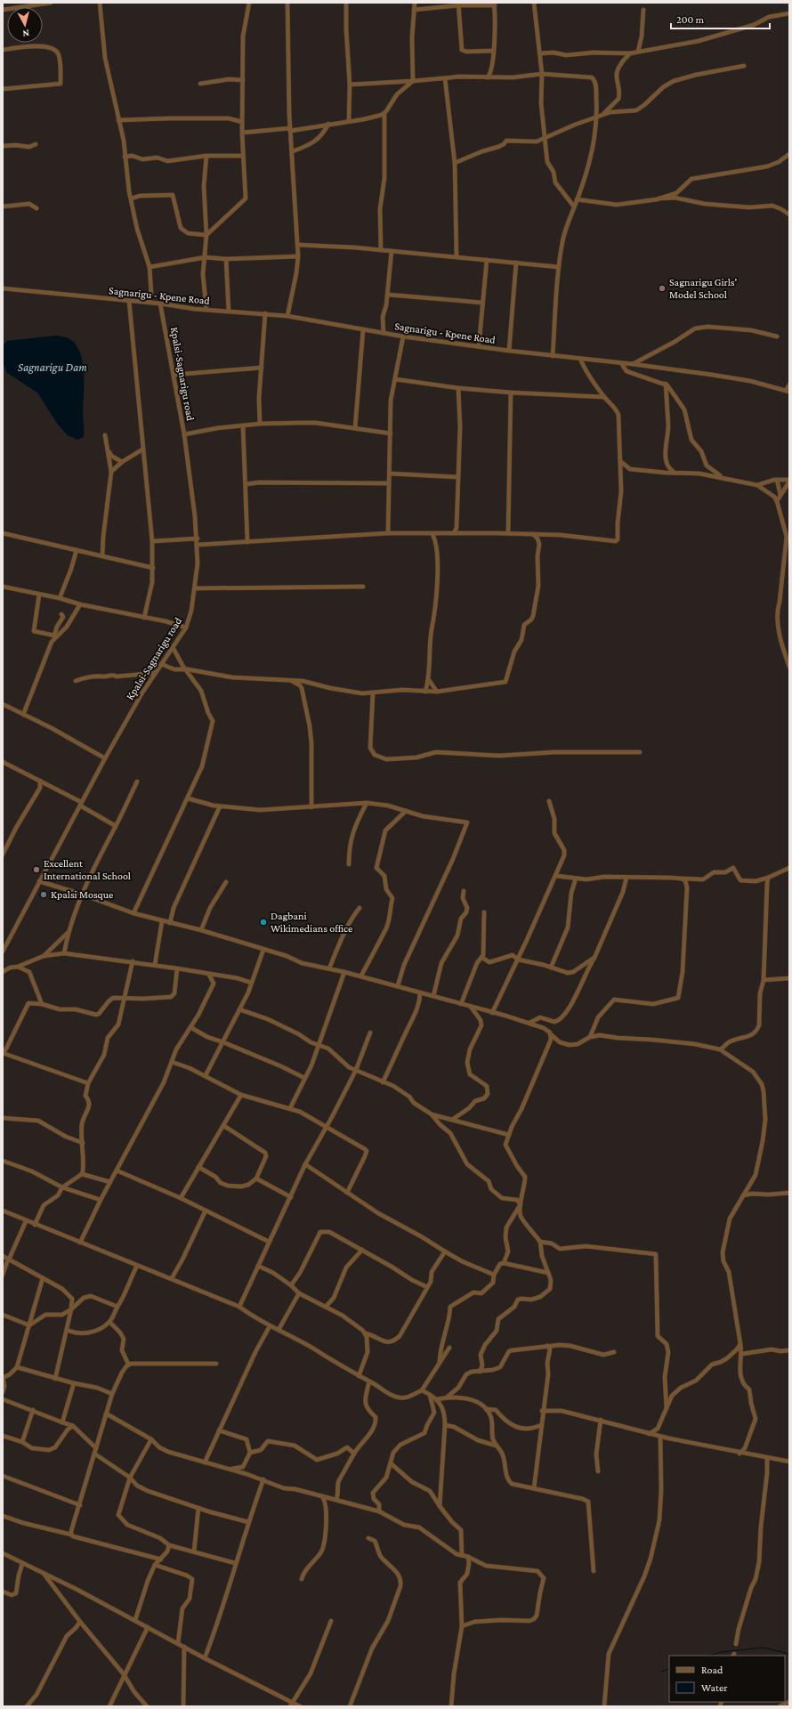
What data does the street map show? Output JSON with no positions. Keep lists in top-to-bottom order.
{
  "streets": {
    "street": ["Sagnarigu - Kpene Road", "Kpalsi-Sagnarigu road"]
  },
  "crossings": [
    ["Sagnarigu - Kpene Road", "Kpalsi-Sagnarigu road"]
  ],
  "water": ["Sagnarigu Dam"],
  "places": [
    "Sagnarigu Girls' Model School",
    "Excellent International School",
    "Kpalsi Mosque",
    "Dagbani Wikimedians office"
  ],
  "legend": ["Road", "Water"],
  "scale_bar": "200 m",
  "north": "bottom"
}
